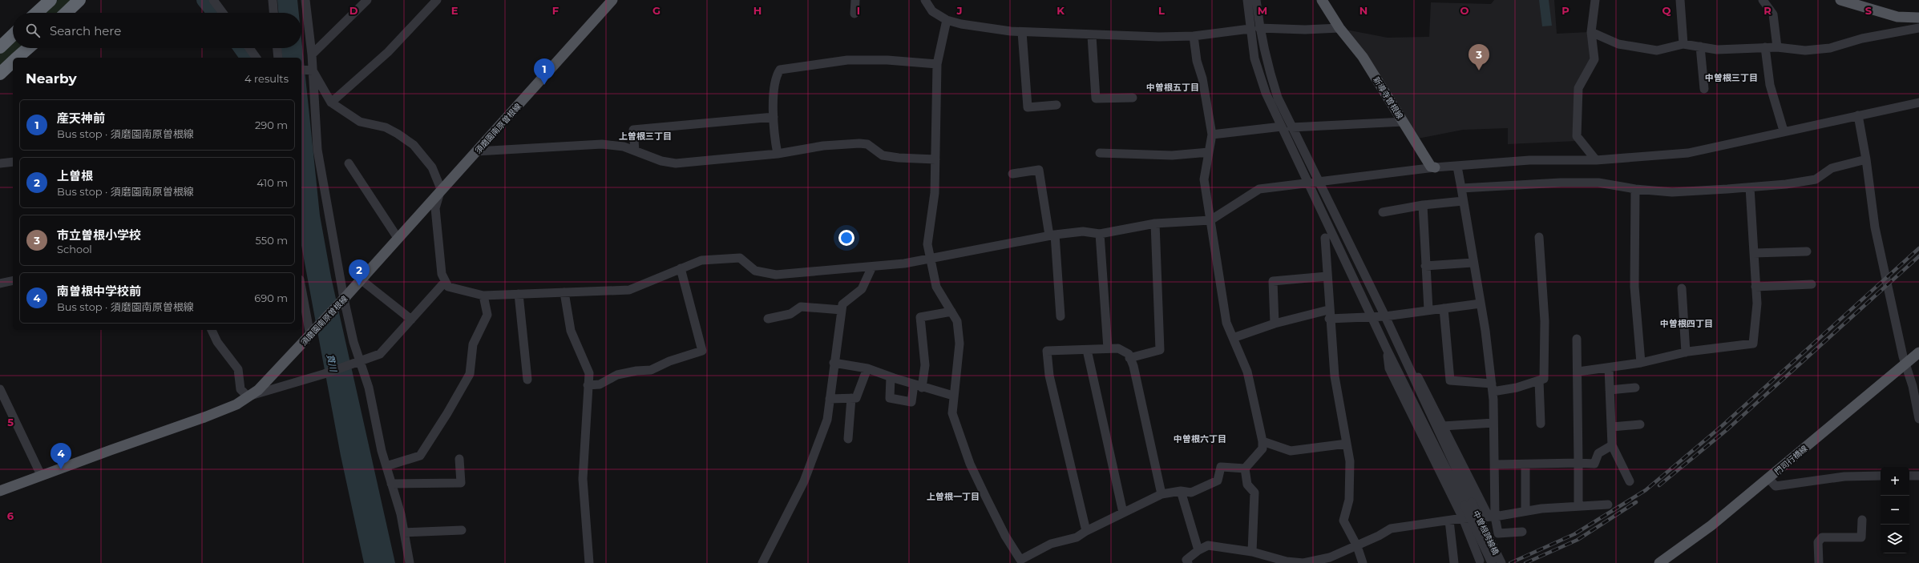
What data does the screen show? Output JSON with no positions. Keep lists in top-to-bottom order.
{
  "streets": {
    "main road": ["新導寺曽根線", "須磨園南原曽根線", "門司行橋線"],
    "street": ["中曽根跨線橋"]
  },
  "districts": [
    "中曽根三丁目",
    "中曽根五丁目",
    "上曽根三丁目",
    "中曽根四丁目",
    "中曽根六丁目",
    "上曽根一丁目"
  ],
  "water": ["貫川"],
  "page": {
    "search": "Search here",
    "pins": [
      "3",
      "1",
      "2",
      "4"
    ],
    "heading": ["Nearby", "4 results"],
    "list": [
      {
        "mark": "1",
        "name": "産天神前",
        "note": "Bus stop · 須磨園南原曽根線",
        "value": "290 m"
      },
      {
        "mark": "2",
        "name": "上曽根",
        "note": "Bus stop · 須磨園南原曽根線",
        "value": "410 m"
      },
      {
        "mark": "3",
        "name": "市立曽根小学校",
        "note": "School",
        "value": "550 m"
      },
      {
        "mark": "4",
        "name": "南曽根中学校前",
        "note": "Bus stop · 須磨園南原曽根線",
        "value": "690 m"
      }
    ],
    "map_buttons": ["+", "−"]
  },
  "grid": {
    "columns": [
      "D",
      "E",
      "F",
      "G",
      "H",
      "I",
      "J",
      "K",
      "L",
      "M",
      "N",
      "O",
      "P",
      "Q",
      "R",
      "S"
    ],
    "rows": ["5", "6"]
  }
}
